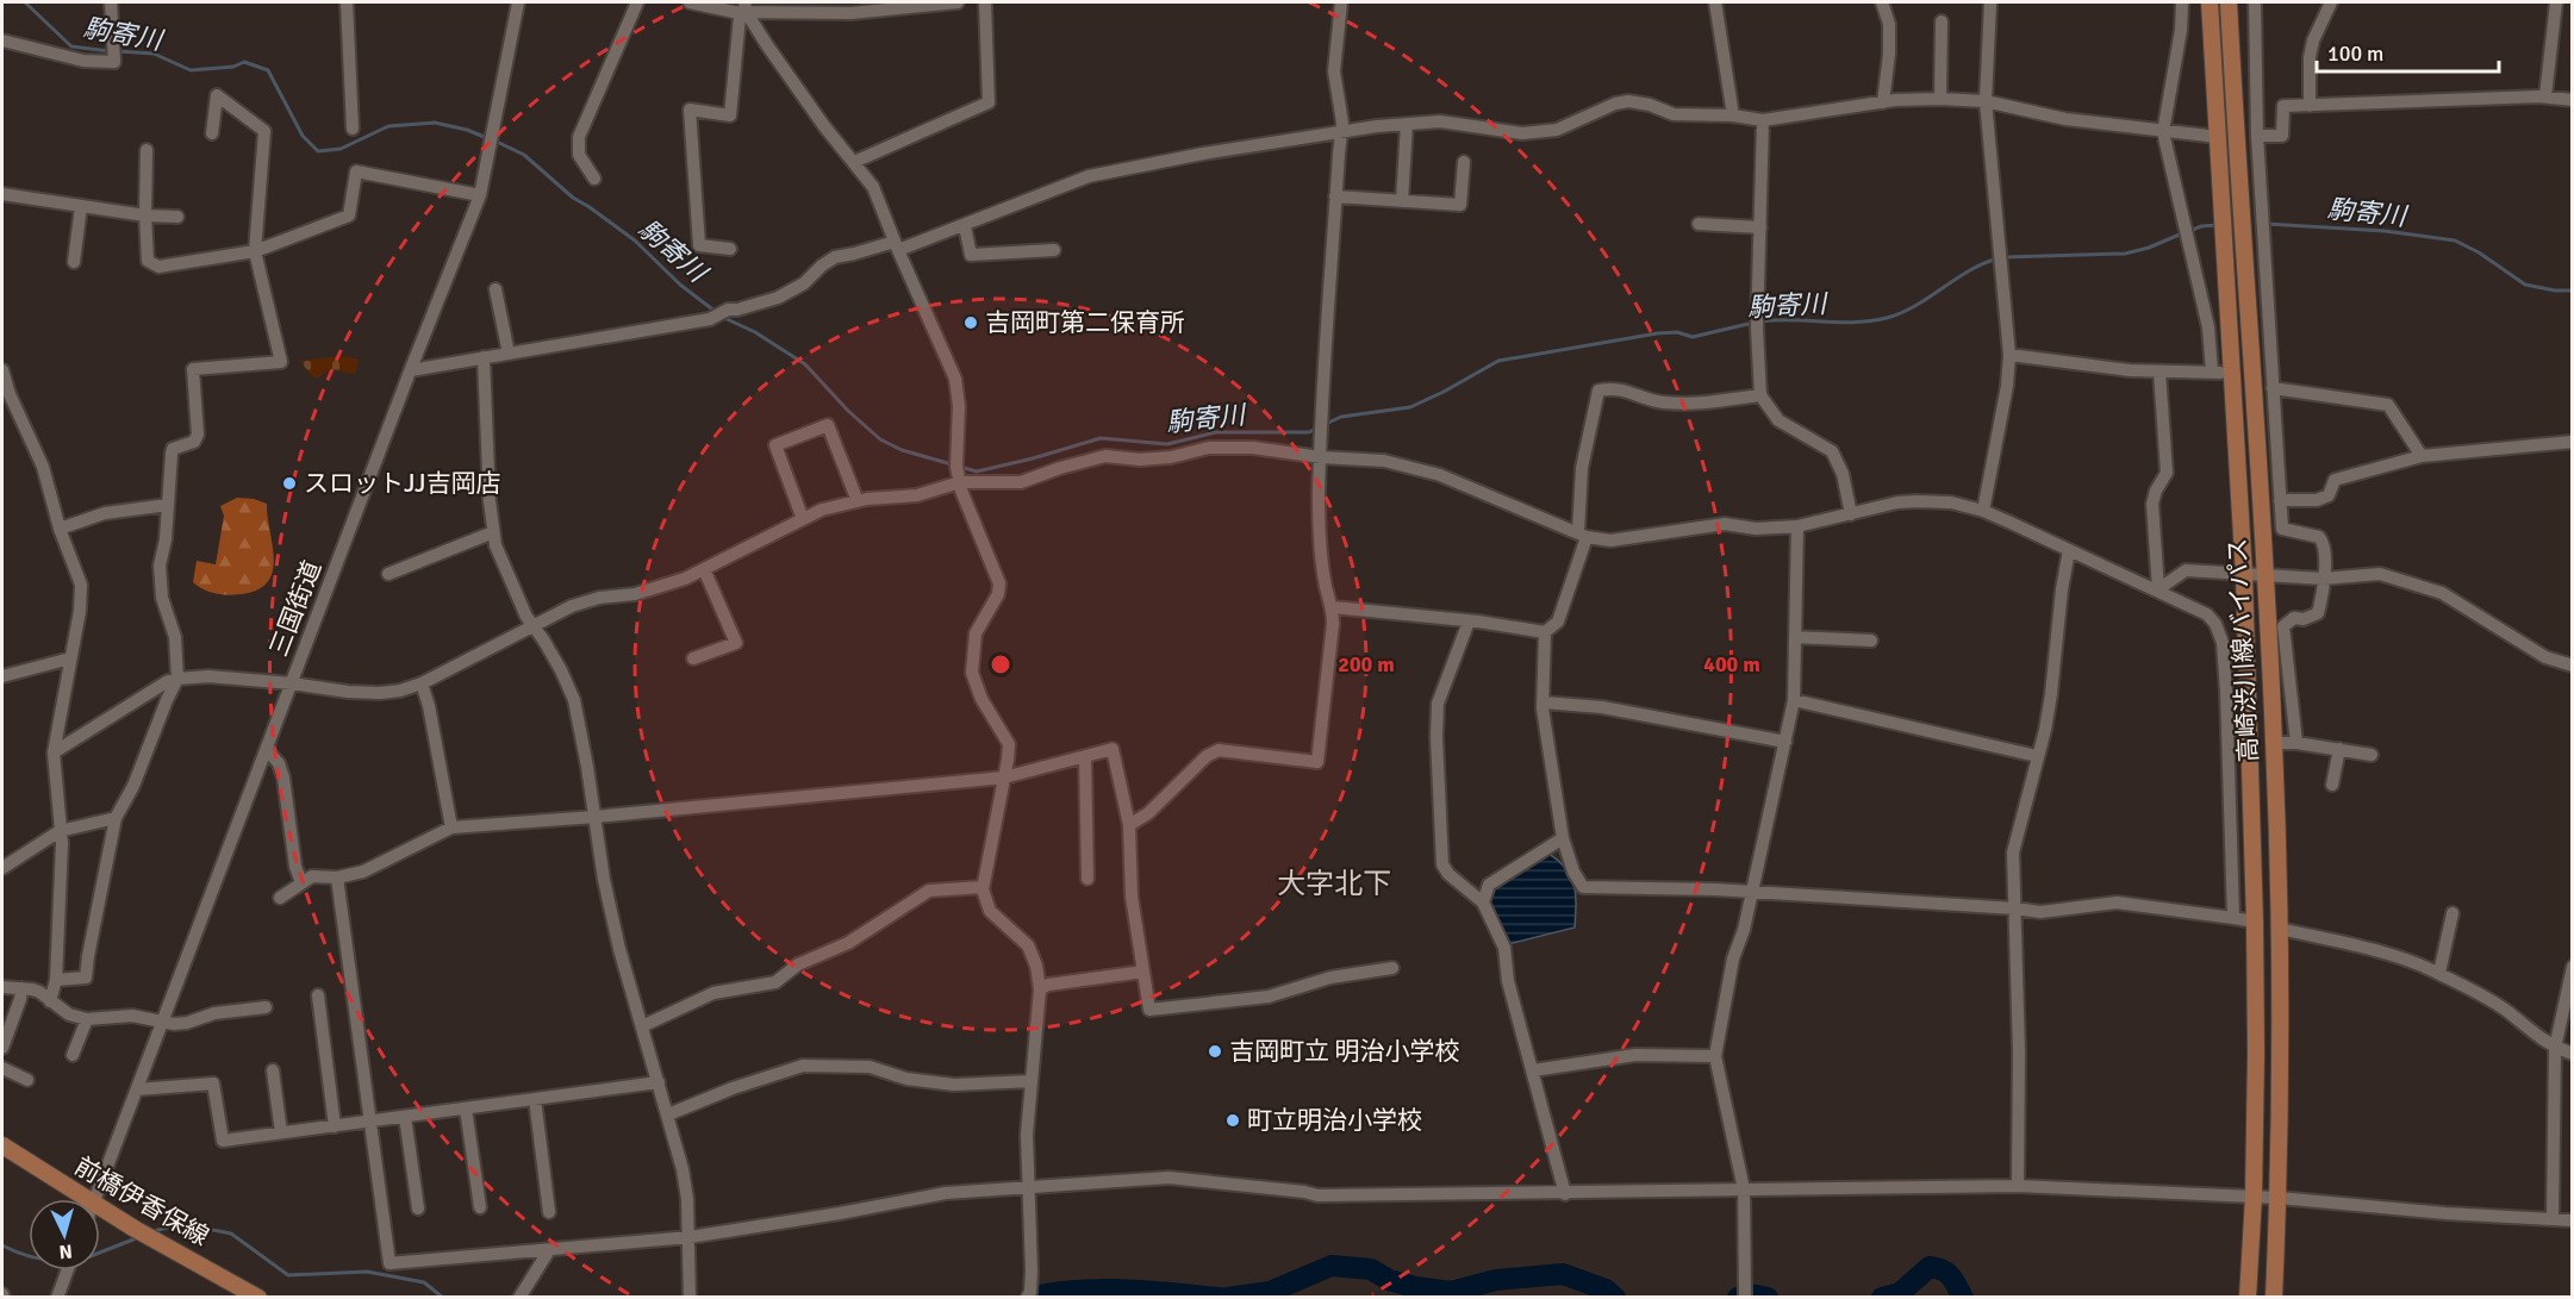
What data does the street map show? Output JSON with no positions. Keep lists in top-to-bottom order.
{
  "streets": {
    "main road": ["高崎渋川線バイパス", "前橋伊香保線"],
    "street": ["三国街道"]
  },
  "districts": ["大字北下"],
  "water": ["駒寄川"],
  "places": [
    "吉岡町第二保育所",
    "スロットJJ吉岡店",
    "吉岡町立 明治小学校",
    "町立明治小学校"
  ],
  "scale_bar": "100 m",
  "north": "bottom",
  "rings": ["200 m", "400 m"]
}
